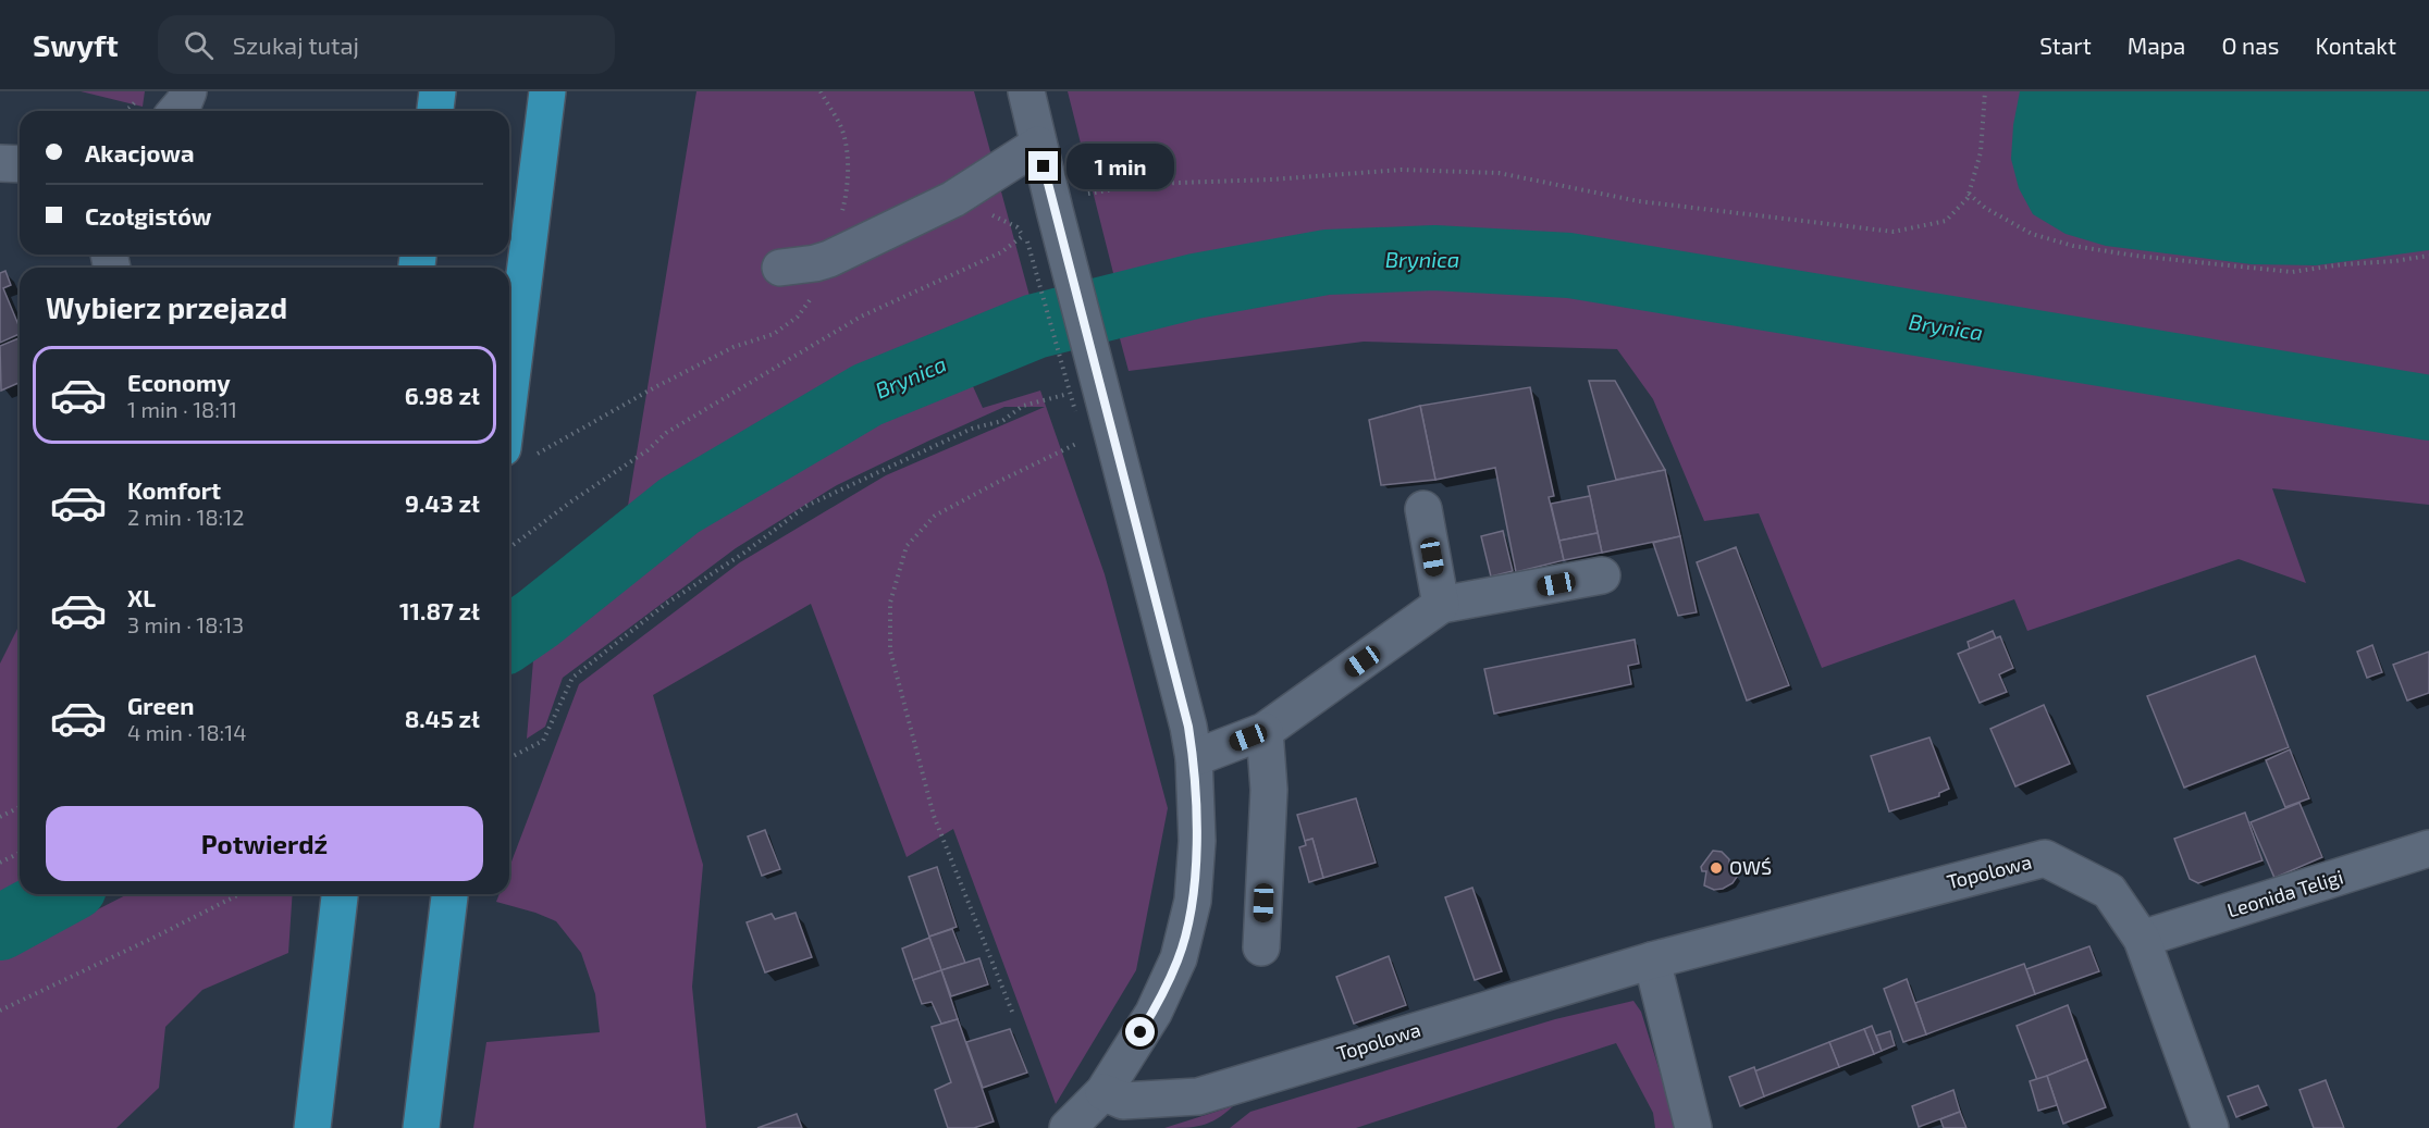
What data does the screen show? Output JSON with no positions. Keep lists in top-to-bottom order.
{
  "streets": {
    "street": ["Topolowa", "Leonida Teligi"]
  },
  "crossings": [
    ["Topolowa", "Leonida Teligi"]
  ],
  "water": ["Brynica"],
  "places": ["OWŚ"],
  "page": {
    "header": "Swyft",
    "search": "Szukaj tutaj",
    "nav": [
      "Start",
      "Mapa",
      "O nas",
      "Kontakt"
    ],
    "banner": ["Akacjowa", "Czołgistów"],
    "bubble": "1 min",
    "heading": "Wybierz przejazd",
    "list": [
      {
        "name": "Economy",
        "note": "1 min · 18:11",
        "value": "6.98 zł"
      },
      {
        "name": "Komfort",
        "note": "2 min · 18:12",
        "value": "9.43 zł"
      },
      {
        "name": "XL",
        "note": "3 min · 18:13",
        "value": "11.87 zł"
      },
      {
        "name": "Green",
        "note": "4 min · 18:14",
        "value": "8.45 zł"
      }
    ],
    "buttons": "Potwierdź"
  }
}
